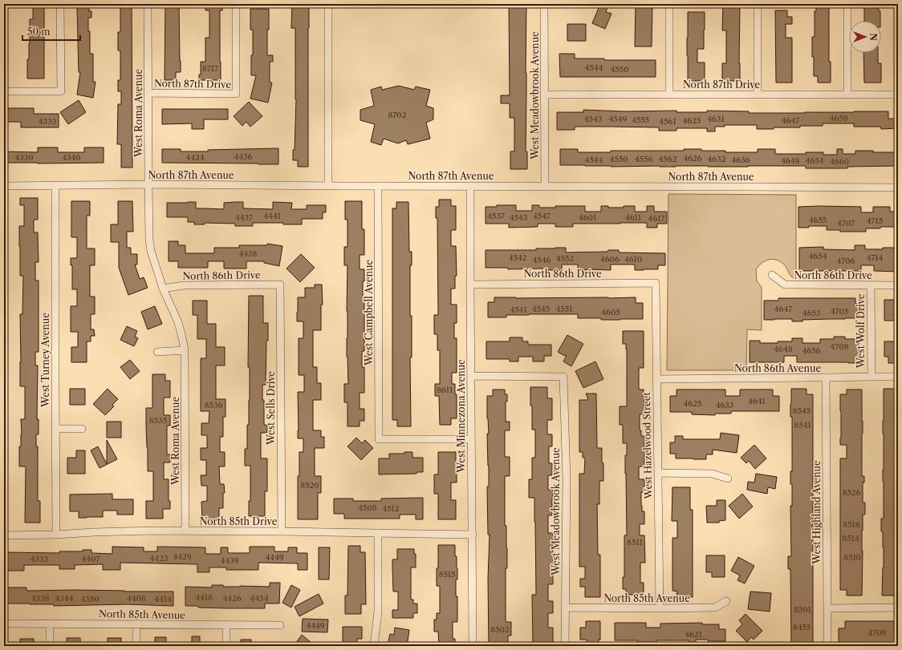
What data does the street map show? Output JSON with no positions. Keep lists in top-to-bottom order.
{
  "streets": {
    "street": [
      "North 87th Drive",
      "West Meadowbrook Avenue",
      "West Roma Avenue",
      "North 87th Avenue",
      "North 86th Drive",
      "West Campbell Avenue",
      "West Wolf Drive",
      "West Turney Avenue",
      "North 86th Avenue",
      "West Sells Drive",
      "West Minnezona Avenue",
      "West Hazelwood Street",
      "West Highland Avenue",
      "North 85th Drive",
      "North 85th Avenue"
    ]
  },
  "crossings": [
    ["North 87th Drive", "West Meadowbrook Avenue"],
    ["North 87th Drive", "West Roma Avenue"],
    ["West Meadowbrook Avenue", "North 87th Avenue"],
    ["West Meadowbrook Avenue", "West Minnezona Avenue"],
    ["West Meadowbrook Avenue", "North 85th Avenue"],
    ["West Roma Avenue", "North 87th Avenue"],
    ["West Roma Avenue", "North 86th Drive"],
    ["West Roma Avenue", "North 85th Drive"],
    ["North 87th Avenue", "West Campbell Avenue"],
    ["North 87th Avenue", "West Turney Avenue"],
    ["North 87th Avenue", "West Minnezona Avenue"],
    ["North 86th Drive", "West Wolf Drive"],
    ["North 86th Drive", "West Sells Drive"],
    ["North 86th Drive", "West Minnezona Avenue"],
    ["North 86th Drive", "West Hazelwood Street"],
    ["West Campbell Avenue", "West Minnezona Avenue"],
    ["West Wolf Drive", "North 86th Avenue"],
    ["West Turney Avenue", "North 85th Drive"],
    ["North 86th Avenue", "West Hazelwood Street"],
    ["North 86th Avenue", "West Highland Avenue"],
    ["West Sells Drive", "North 85th Drive"],
    ["West Minnezona Avenue", "North 85th Drive"],
    ["West Hazelwood Street", "North 85th Avenue"]
  ],
  "house_numbers": [
    "4544",
    "8717",
    "4550",
    "8702",
    "4659",
    "4543",
    "4549",
    "4631",
    "4555",
    "4625",
    "4647",
    "4333",
    "4561",
    "4436",
    "4330",
    "4340",
    "4424",
    "4626",
    "4550",
    "4556",
    "4562",
    "4632",
    "4544",
    "4636",
    "4648",
    "4654",
    "4660",
    "4441",
    "4537",
    "4547",
    "4437",
    "4543",
    "4601",
    "4611",
    "4617",
    "4655",
    "4715",
    "4707",
    "4438",
    "4654",
    "4542",
    "4714",
    "4552",
    "4606",
    "4610",
    "4546",
    "4706",
    "4545",
    "4551",
    "4647",
    "4541",
    "4705",
    "4605",
    "4653",
    "4708",
    "4648",
    "4656",
    "8611",
    "4641",
    "4625",
    "8536",
    "4633",
    "8545",
    "8535",
    "8541",
    "8520",
    "8526",
    "4508",
    "4512",
    "8518",
    "8514",
    "8511",
    "4429",
    "4449",
    "8510",
    "4423",
    "4333",
    "4407",
    "4439",
    "8515",
    "4418",
    "4338",
    "4344",
    "4408",
    "4426",
    "4434",
    "4350",
    "4414",
    "8501",
    "4449",
    "8455",
    "8502",
    "4709",
    "4621"
  ],
  "scale_bar": "50 m",
  "north": "right"
}
